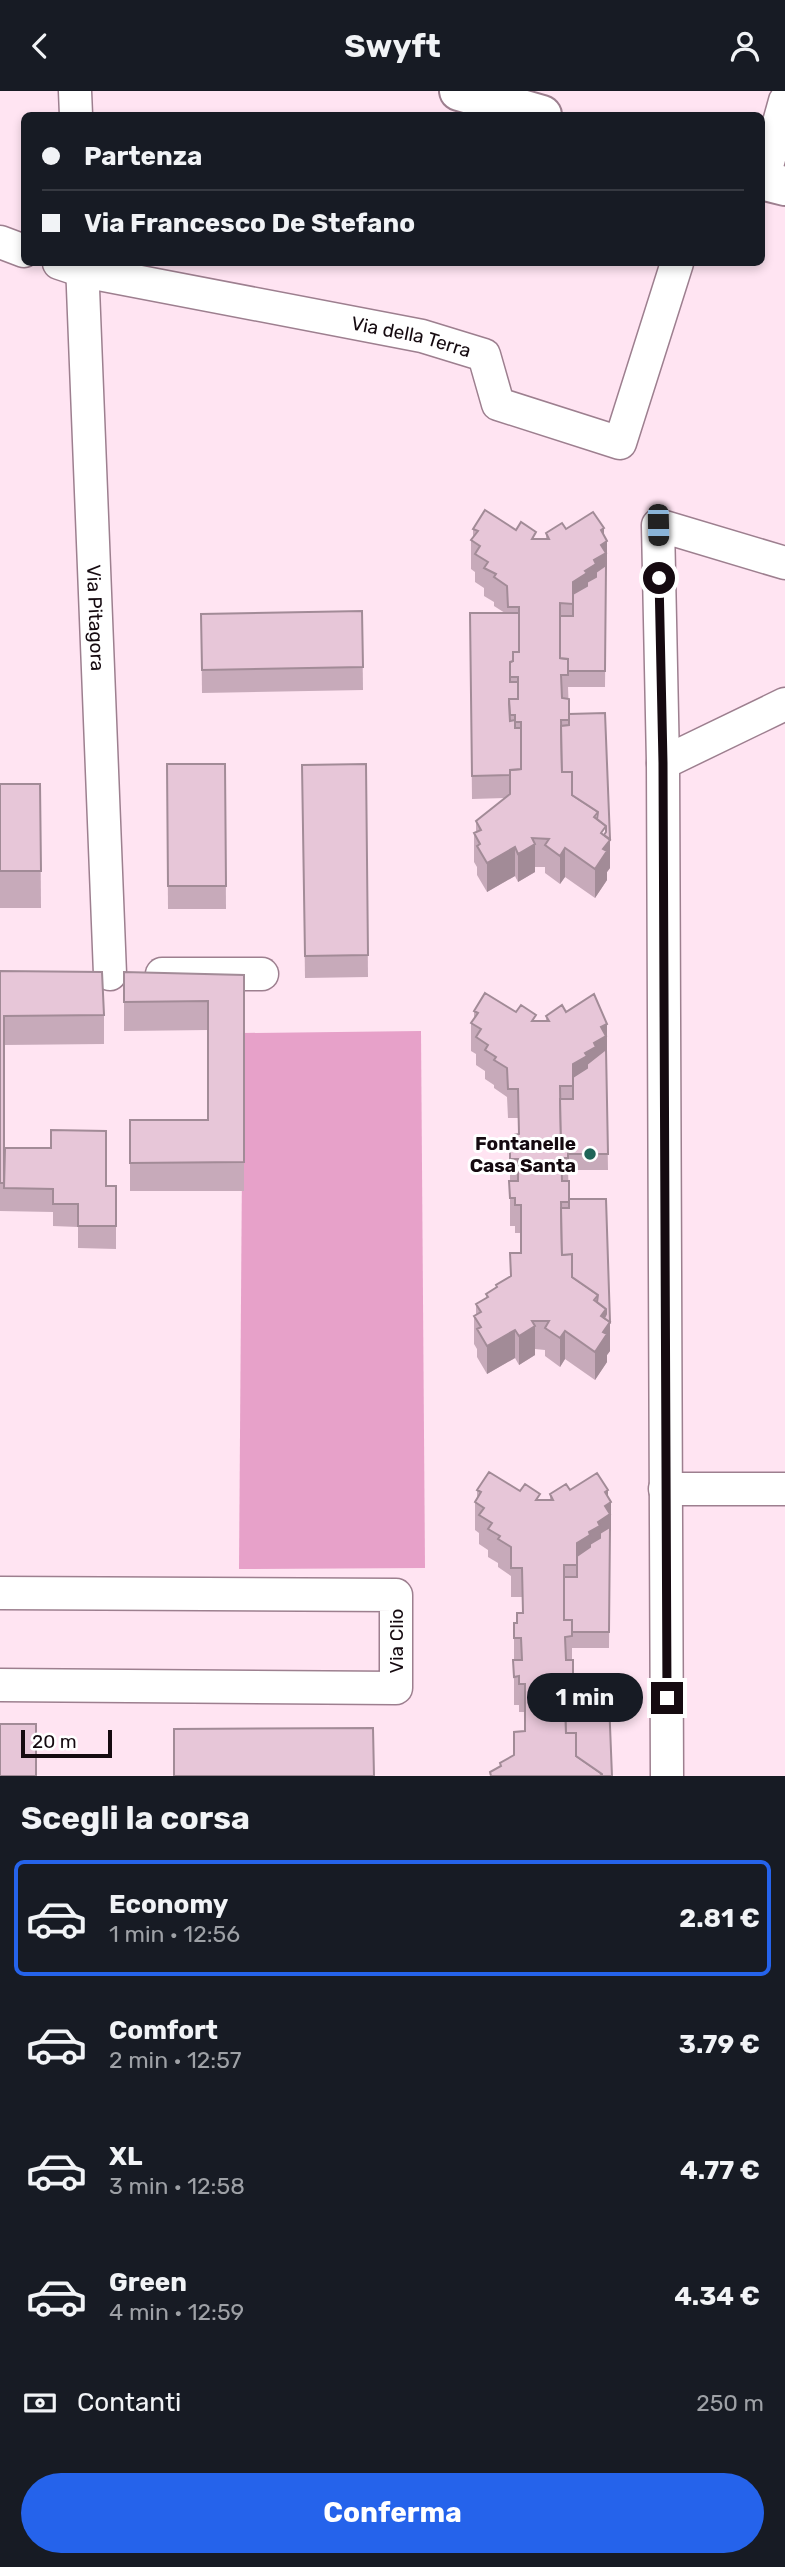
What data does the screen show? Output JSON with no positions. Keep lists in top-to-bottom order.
{
  "streets": {
    "street": ["Via della Terra", "Via Pitagora", "Via Clio"]
  },
  "places": ["Fontanelle Casa Santa"],
  "scale_bar": "20 m",
  "page": {
    "header": "Swyft",
    "banner": ["Partenza", "Via Francesco De Stefano"],
    "bubble": "1 min",
    "scale": "20 m",
    "heading": "Scegli la corsa",
    "list": [
      {
        "name": "Economy",
        "note": "1 min · 12:56",
        "value": "2.81 €"
      },
      {
        "name": "Comfort",
        "note": "2 min · 12:57",
        "value": "3.79 €"
      },
      {
        "name": "XL",
        "note": "3 min · 12:58",
        "value": "4.77 €"
      },
      {
        "name": "Green",
        "note": "4 min · 12:59",
        "value": "4.34 €"
      }
    ],
    "pay": ["Contanti", "250 m"],
    "buttons": "Conferma"
  }
}
